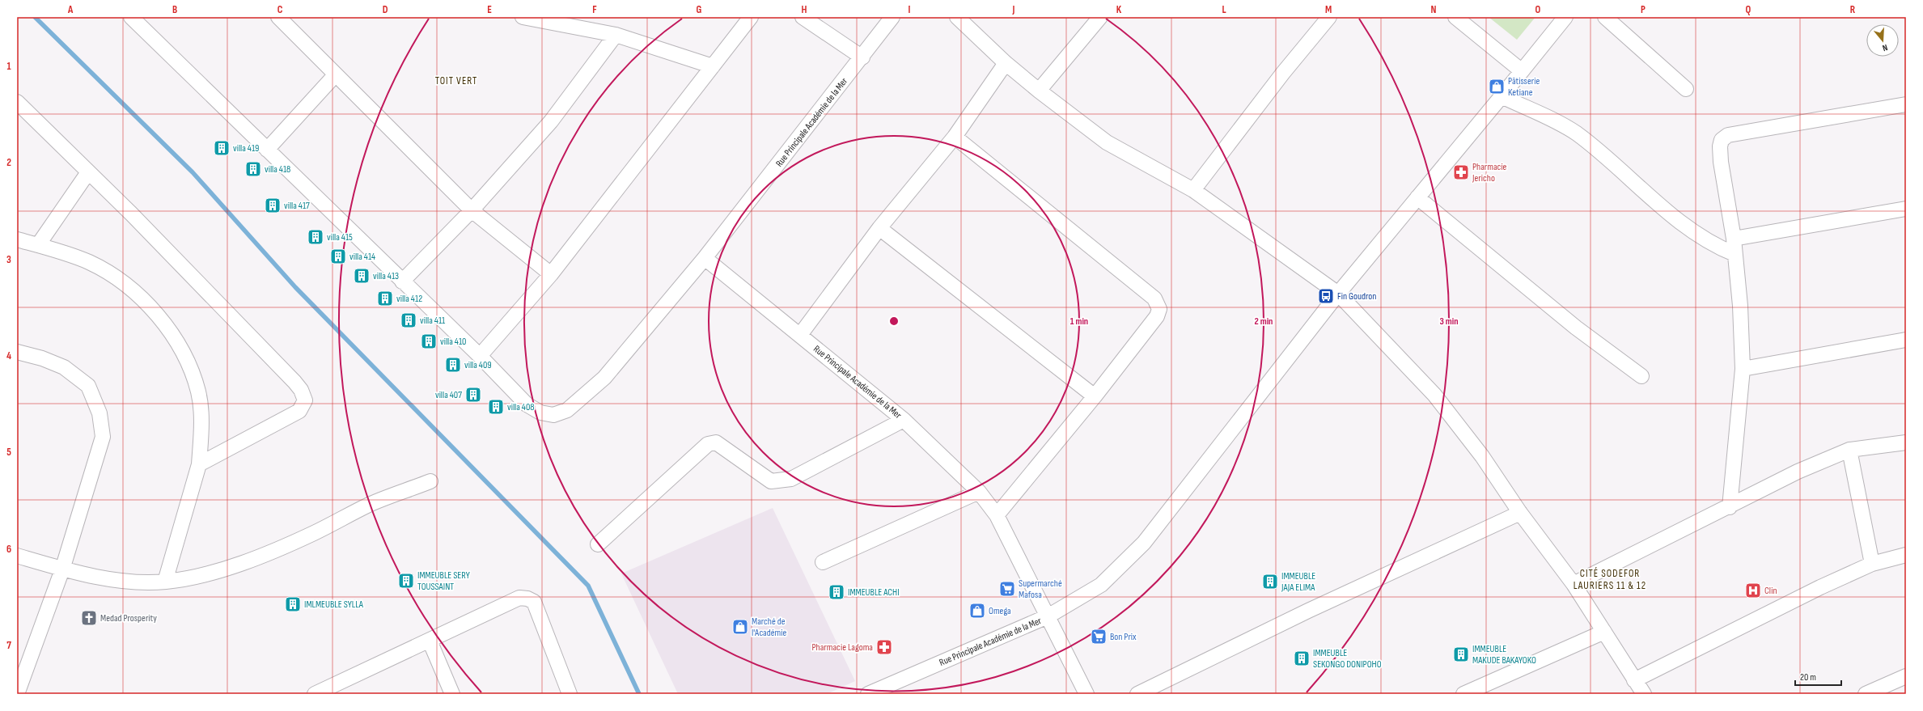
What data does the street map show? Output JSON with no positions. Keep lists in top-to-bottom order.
{
  "streets": {
    "street": ["Rue Principale Académie de la Mer"]
  },
  "districts": ["TOIT VERT", "CITÉ SODEFOR LAURIERS 11 & 12"],
  "places": {
    "shop": ["Pâtisserie Ketiane", "Omega", "Marché de l'Académie"],
    "building": [
      "villa 419",
      "villa 418",
      "villa 417",
      "villa 415",
      "villa 414",
      "villa 413",
      "villa 412",
      "villa 411",
      "villa 410",
      "villa 409",
      "villa 407",
      "villa 408",
      "IMMEUBLE SERY TOUSSAINT",
      "IMMEUBLE JAJA ELIMA",
      "IMMEUBLE ACHI",
      "IMLMEUBLE SYLLA",
      "IMMEUBLE MAKUDE BAKAYOKO",
      "IMMEUBLE SEKONGO DONIPOHO"
    ],
    "pharmacy": ["Pharmacie Jericho", "Pharmacie Lagoma"],
    "bus stop": ["Fin Goudron"],
    "supermarket": ["Supermarché Mafosa", "Bon Prix"],
    "hospital": ["Clin"],
    "church": ["Medad Prosperity"]
  },
  "scale_bar": "20 m",
  "north": "bottom",
  "grid": {
    "columns": [
      "A",
      "B",
      "C",
      "D",
      "E",
      "F",
      "G",
      "H",
      "I",
      "J",
      "K",
      "L",
      "M",
      "N",
      "O",
      "P",
      "Q",
      "R"
    ],
    "rows": [
      "1",
      "2",
      "3",
      "4",
      "5",
      "6",
      "7"
    ]
  },
  "rings": ["1 min", "2 min", "3 min"]
}
